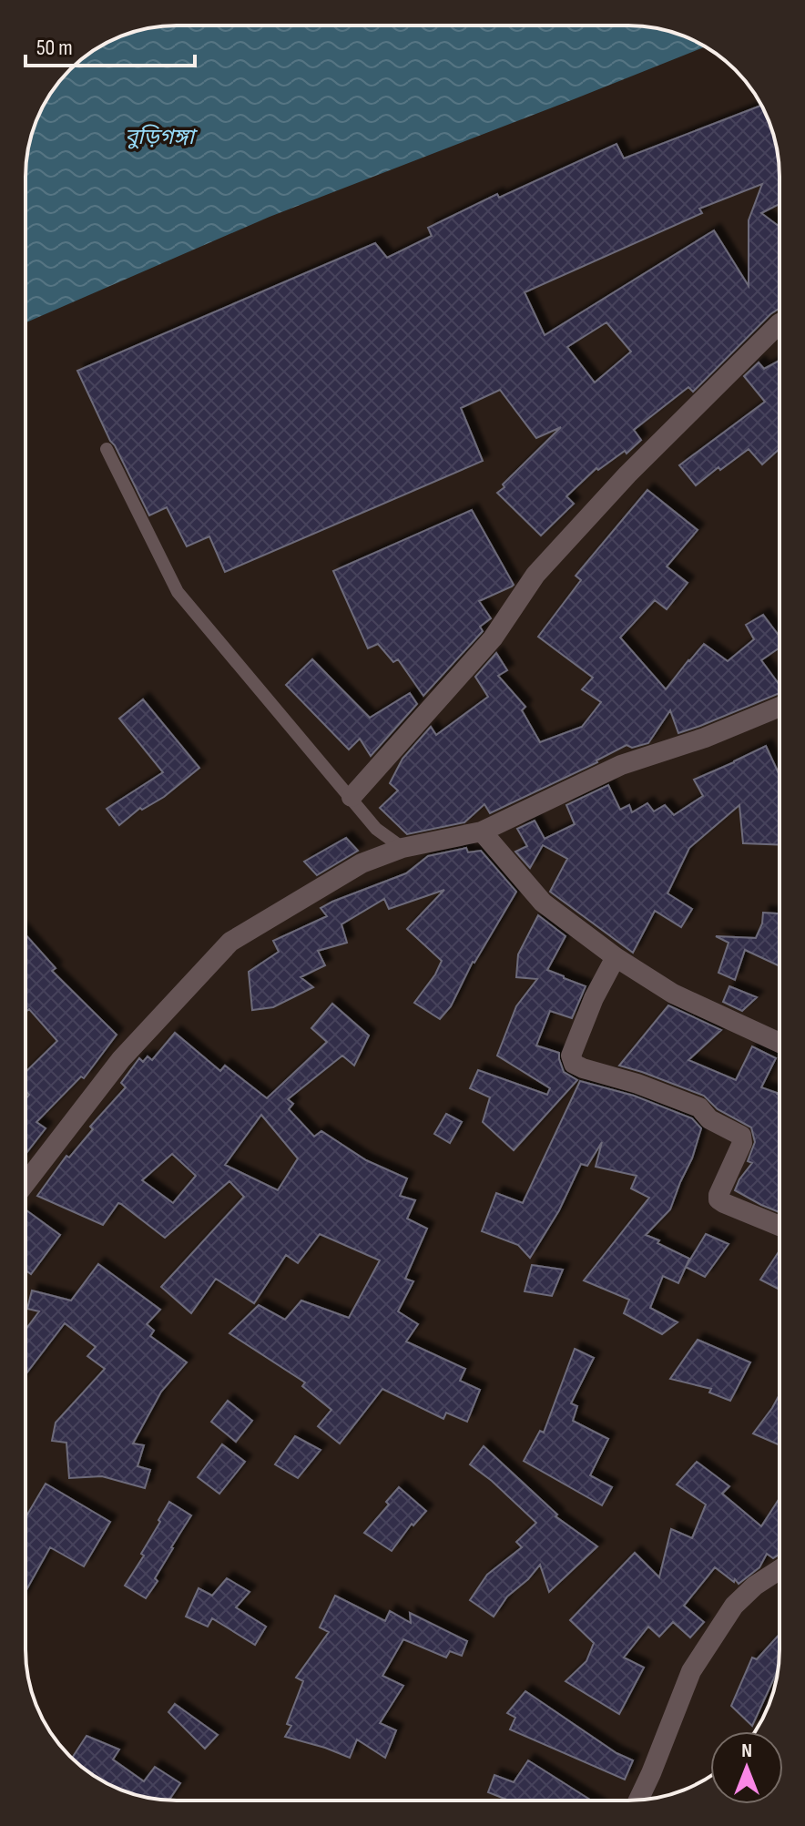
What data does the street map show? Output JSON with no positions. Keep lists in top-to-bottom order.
{
  "water": ["বুড়িগঙ্গা"],
  "scale_bar": "50 m",
  "north": "top"
}
